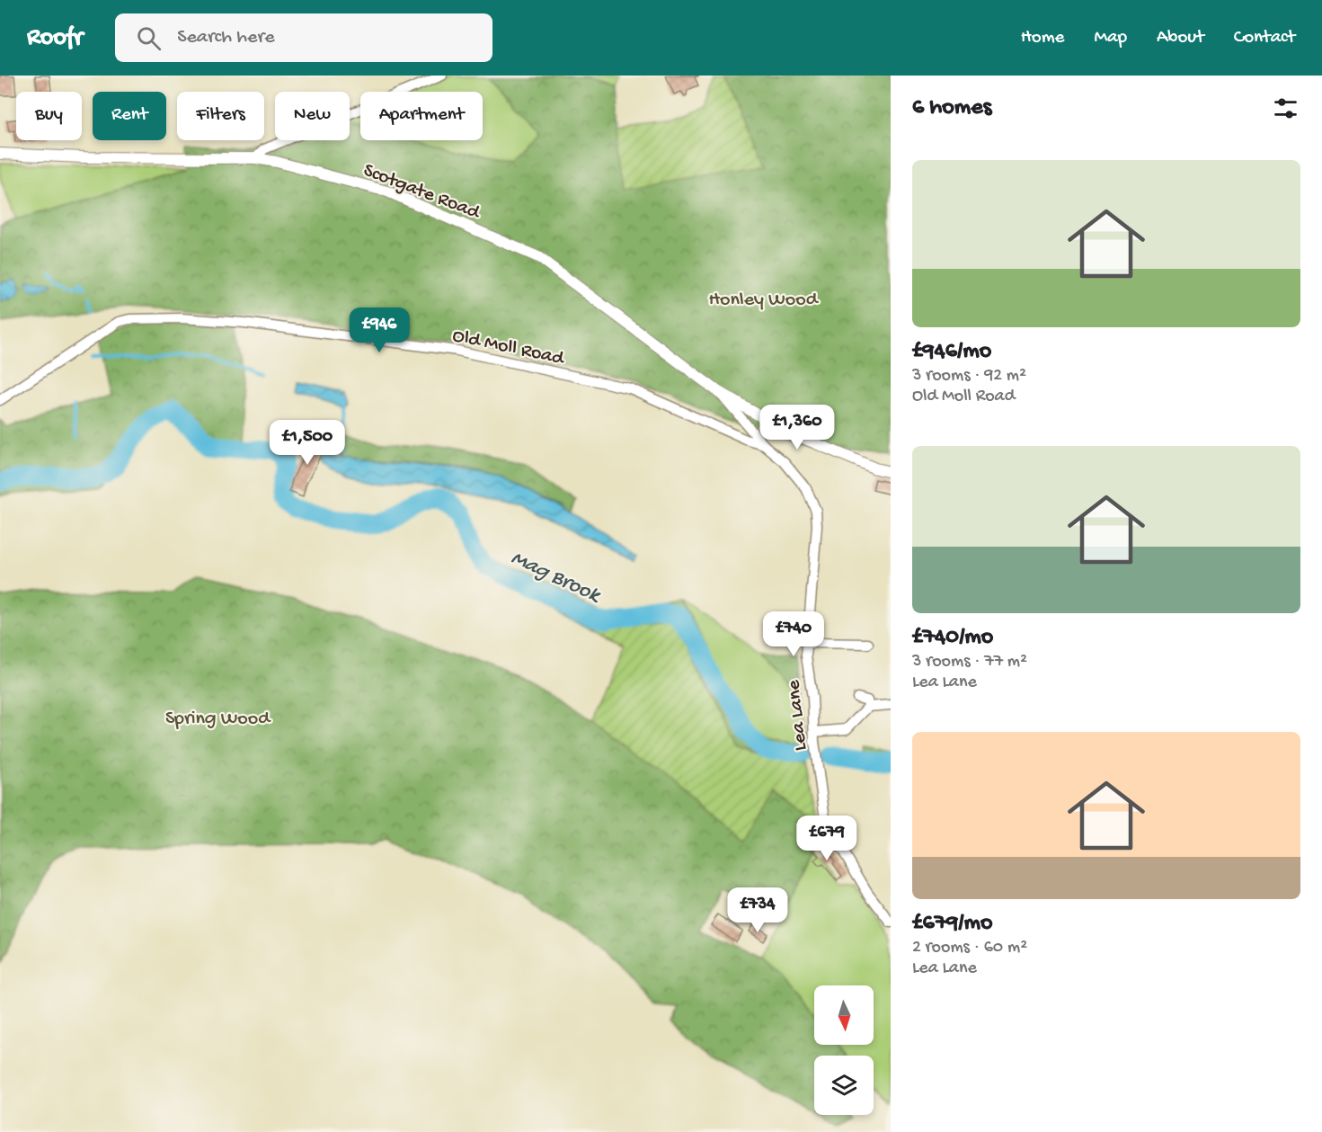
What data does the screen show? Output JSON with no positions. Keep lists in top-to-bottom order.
{
  "streets": {
    "street": ["Scotgate Road", "Old Moll Road", "Lea Lane"]
  },
  "crossings": [
    ["Scotgate Road", "Lea Lane"],
    ["Old Moll Road", "Lea Lane"]
  ],
  "water": ["Mag Brook"],
  "parks": ["Honley Wood", "Spring Wood"],
  "north": "bottom",
  "page": {
    "header": "Roofr",
    "search": "Search here",
    "nav": [
      "Home",
      "Map",
      "About",
      "Contact"
    ],
    "heading": "6 homes",
    "chip": [
      "Buy",
      "Rent",
      "Filters",
      "New",
      "Apartment"
    ],
    "list": [
      {
        "name": "£946/mo",
        "note": "3 rooms · 92 m² · Old Moll Road"
      },
      {
        "name": "£740/mo",
        "note": "3 rooms · 77 m² · Lea Lane"
      },
      {
        "name": "£679/mo",
        "note": "2 rooms · 60 m² · Lea Lane"
      }
    ],
    "price": [
      "£946",
      "£1,360",
      "£1,500",
      "£740",
      "£679",
      "£734"
    ]
  }
}
